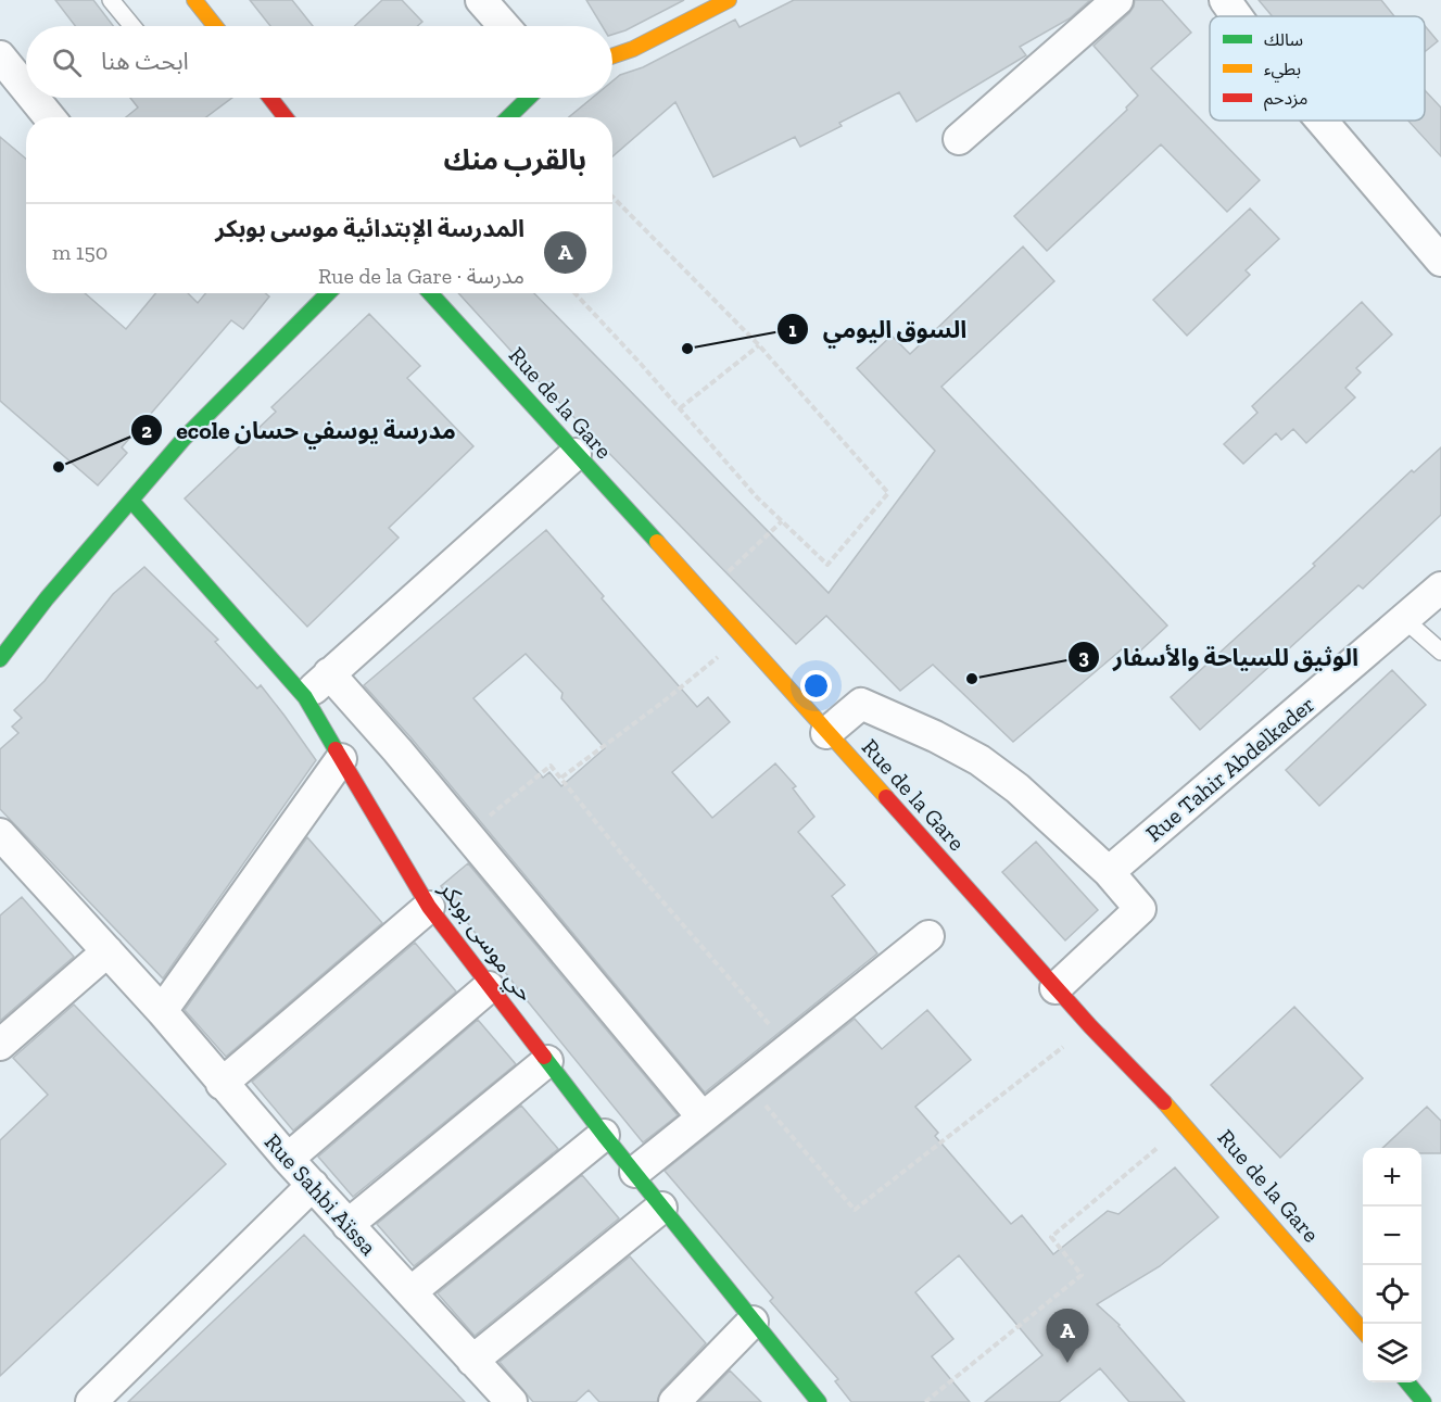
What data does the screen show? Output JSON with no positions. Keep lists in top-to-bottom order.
{
  "streets": {
    "street": [
      "Rue de la Gare",
      "Rue Tahir Abdelkader",
      "حي موسى بوبكر",
      "Rue Sahbi Aïssa"
    ]
  },
  "places": ["السوق اليومي", "ecole مدرسة يوسفي حسان", "الوثيق للسياحة والأسفار"],
  "legend": ["سالك", "بطيء", "مزدحم"],
  "page": {
    "search": "ابحث هنا",
    "heading": "بالقرب منك",
    "list": [
      {
        "mark": "A",
        "name": "المدرسة الإبتدائية موسى بوبكر",
        "note": "مدرسة · Rue de la Gare",
        "value": "150 m"
      }
    ],
    "map_buttons": ["+", "−"],
    "pins": "A"
  }
}
